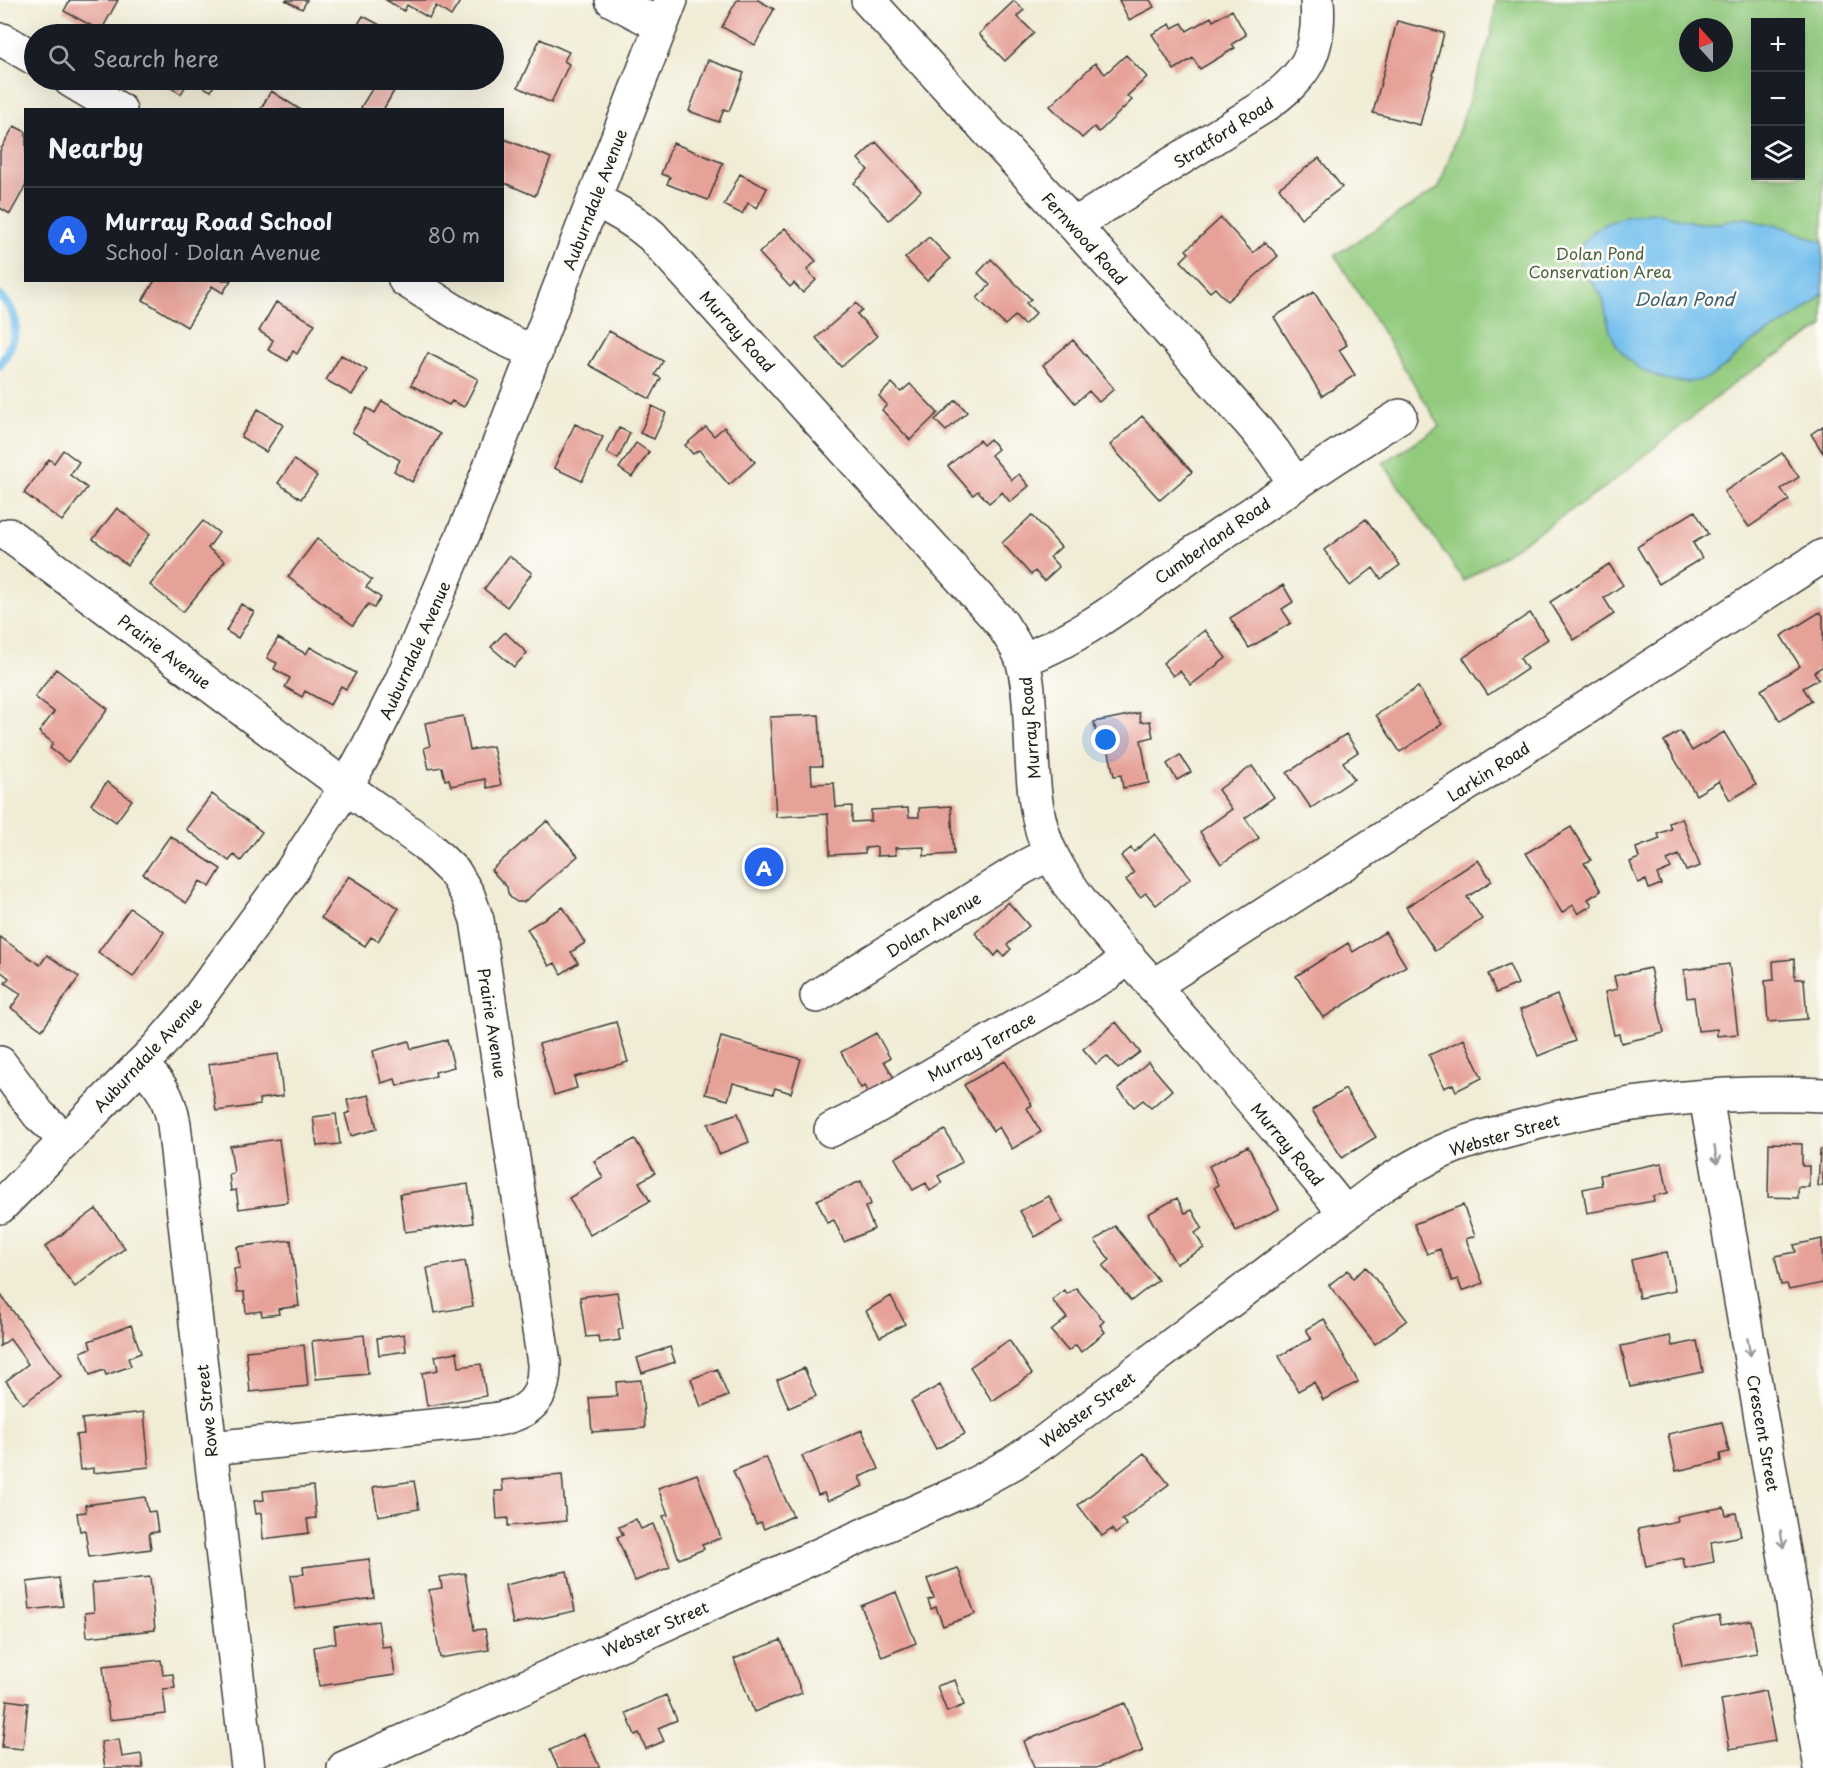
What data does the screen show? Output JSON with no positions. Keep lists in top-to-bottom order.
{
  "streets": {
    "street": [
      "Stratford Road",
      "Auburndale Avenue",
      "Fernwood Road",
      "Murray Road",
      "Cumberland Road",
      "Prairie Avenue",
      "Larkin Road",
      "Dolan Avenue",
      "Murray Terrace",
      "Webster Street",
      "Rowe Street",
      "Crescent Street"
    ]
  },
  "crossings": [
    ["Stratford Road", "Fernwood Road"],
    ["Auburndale Avenue", "Murray Road"],
    ["Auburndale Avenue", "Prairie Avenue"],
    ["Auburndale Avenue", "Rowe Street"],
    ["Fernwood Road", "Cumberland Road"],
    ["Murray Road", "Cumberland Road"],
    ["Murray Road", "Larkin Road"],
    ["Murray Road", "Dolan Avenue"],
    ["Murray Road", "Murray Terrace"],
    ["Murray Road", "Webster Street"],
    ["Prairie Avenue", "Rowe Street"],
    ["Webster Street", "Crescent Street"]
  ],
  "one_way": ["Crescent Street"],
  "water": ["Dolan Pond"],
  "parks": ["Dolan Pond Conservation Area"],
  "north": "top",
  "page": {
    "map_buttons": ["+", "−"],
    "search": "Search here",
    "heading": "Nearby",
    "list": [
      {
        "mark": "A",
        "name": "Murray Road School",
        "note": "School · Dolan Avenue",
        "value": "80 m"
      }
    ],
    "pins": "A"
  }
}
